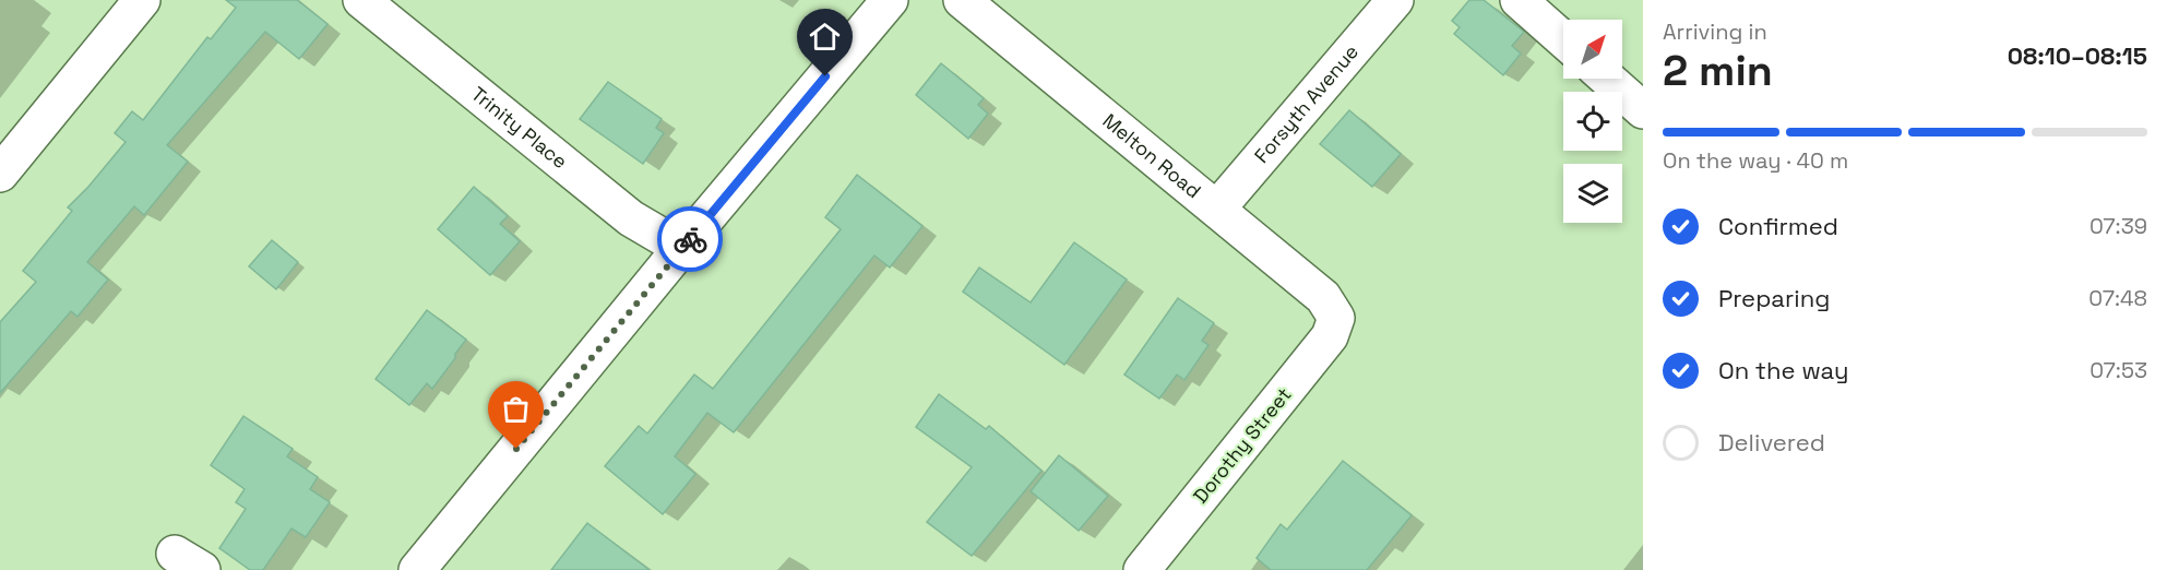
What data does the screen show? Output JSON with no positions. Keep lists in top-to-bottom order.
{
  "streets": {
    "street": [
      "Forsyth Avenue",
      "Trinity Place",
      "Melton Road",
      "Dorothy Street"
    ]
  },
  "crossings": [
    ["Forsyth Avenue", "Melton Road"],
    ["Melton Road", "Dorothy Street"]
  ],
  "north": "top right",
  "page": {
    "heading": ["2 min", "Arriving in", "08:10–08:15"],
    "bar": "On the way · 40 m",
    "list": [
      ["Confirmed", "07:39"],
      ["Preparing", "07:48"],
      ["On the way", "07:53"],
      "Delivered"
    ]
  }
}
